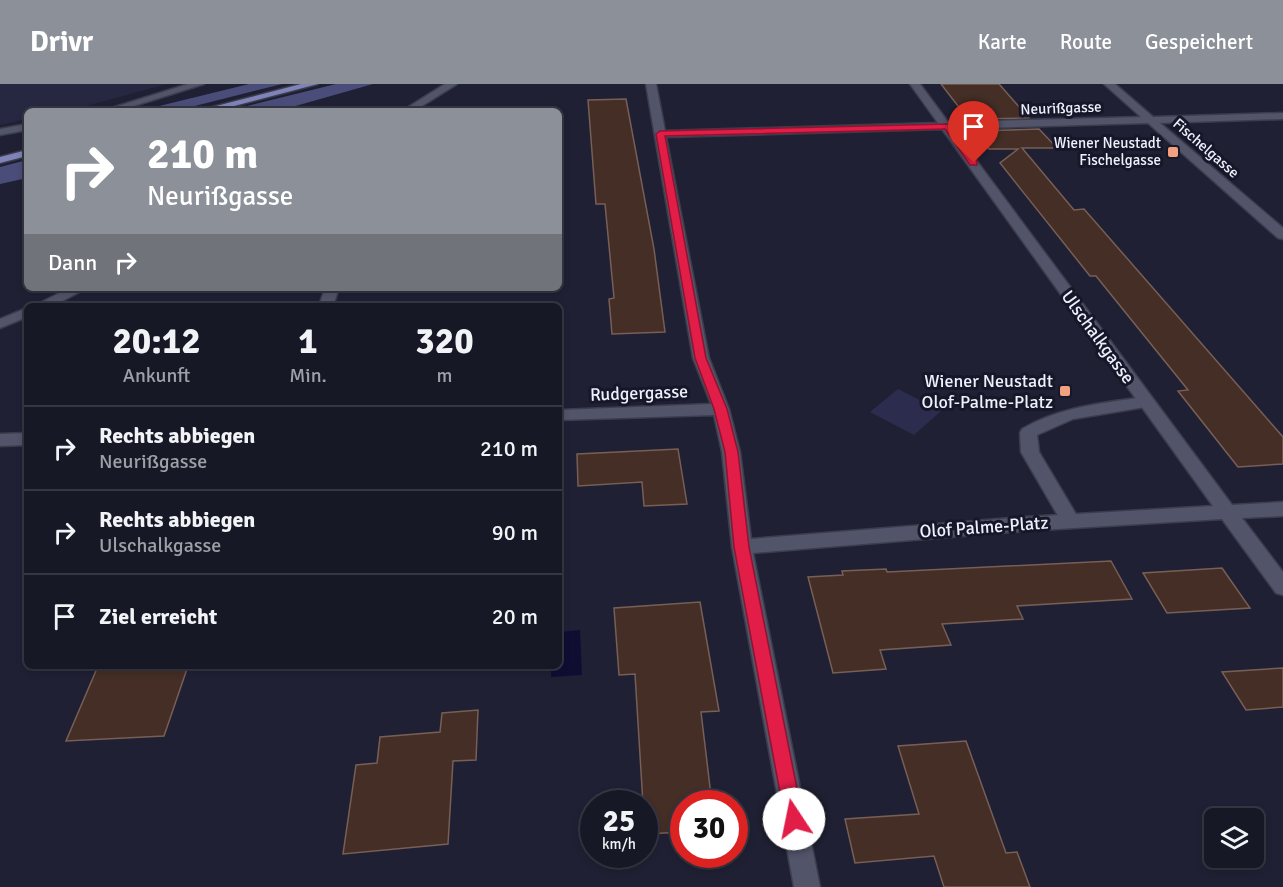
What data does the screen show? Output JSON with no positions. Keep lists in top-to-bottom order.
{
  "streets": {
    "street": [
      "Neurißgasse",
      "Fischelgasse",
      "Ulschalkgasse",
      "Rudgergasse",
      "Olof Palme-Platz"
    ]
  },
  "crossings": [
    ["Neurißgasse", "Fischelgasse"],
    ["Neurißgasse", "Ulschalkgasse"],
    ["Ulschalkgasse", "Olof Palme-Platz"]
  ],
  "places": {
    "transit": ["Wiener Neustadt Fischelgasse", "Wiener Neustadt Olof-Palme-Platz"]
  },
  "page": {
    "header": "Drivr",
    "nav": ["Karte", "Route", "Gespeichert"],
    "turn": ["210 m", "Neurißgasse"],
    "then": "Dann",
    "eta": [
      "20:12",
      "Ankunft",
      "1",
      "Min.",
      "320",
      "m"
    ],
    "list": [
      {
        "name": "Rechts abbiegen",
        "note": "Neurißgasse",
        "value": "210 m"
      },
      {
        "name": "Rechts abbiegen",
        "note": "Ulschalkgasse",
        "value": "90 m"
      },
      {
        "name": "Ziel erreicht",
        "value": "20 m"
      }
    ],
    "speed": "25 km/h",
    "limit": "30"
  }
}
